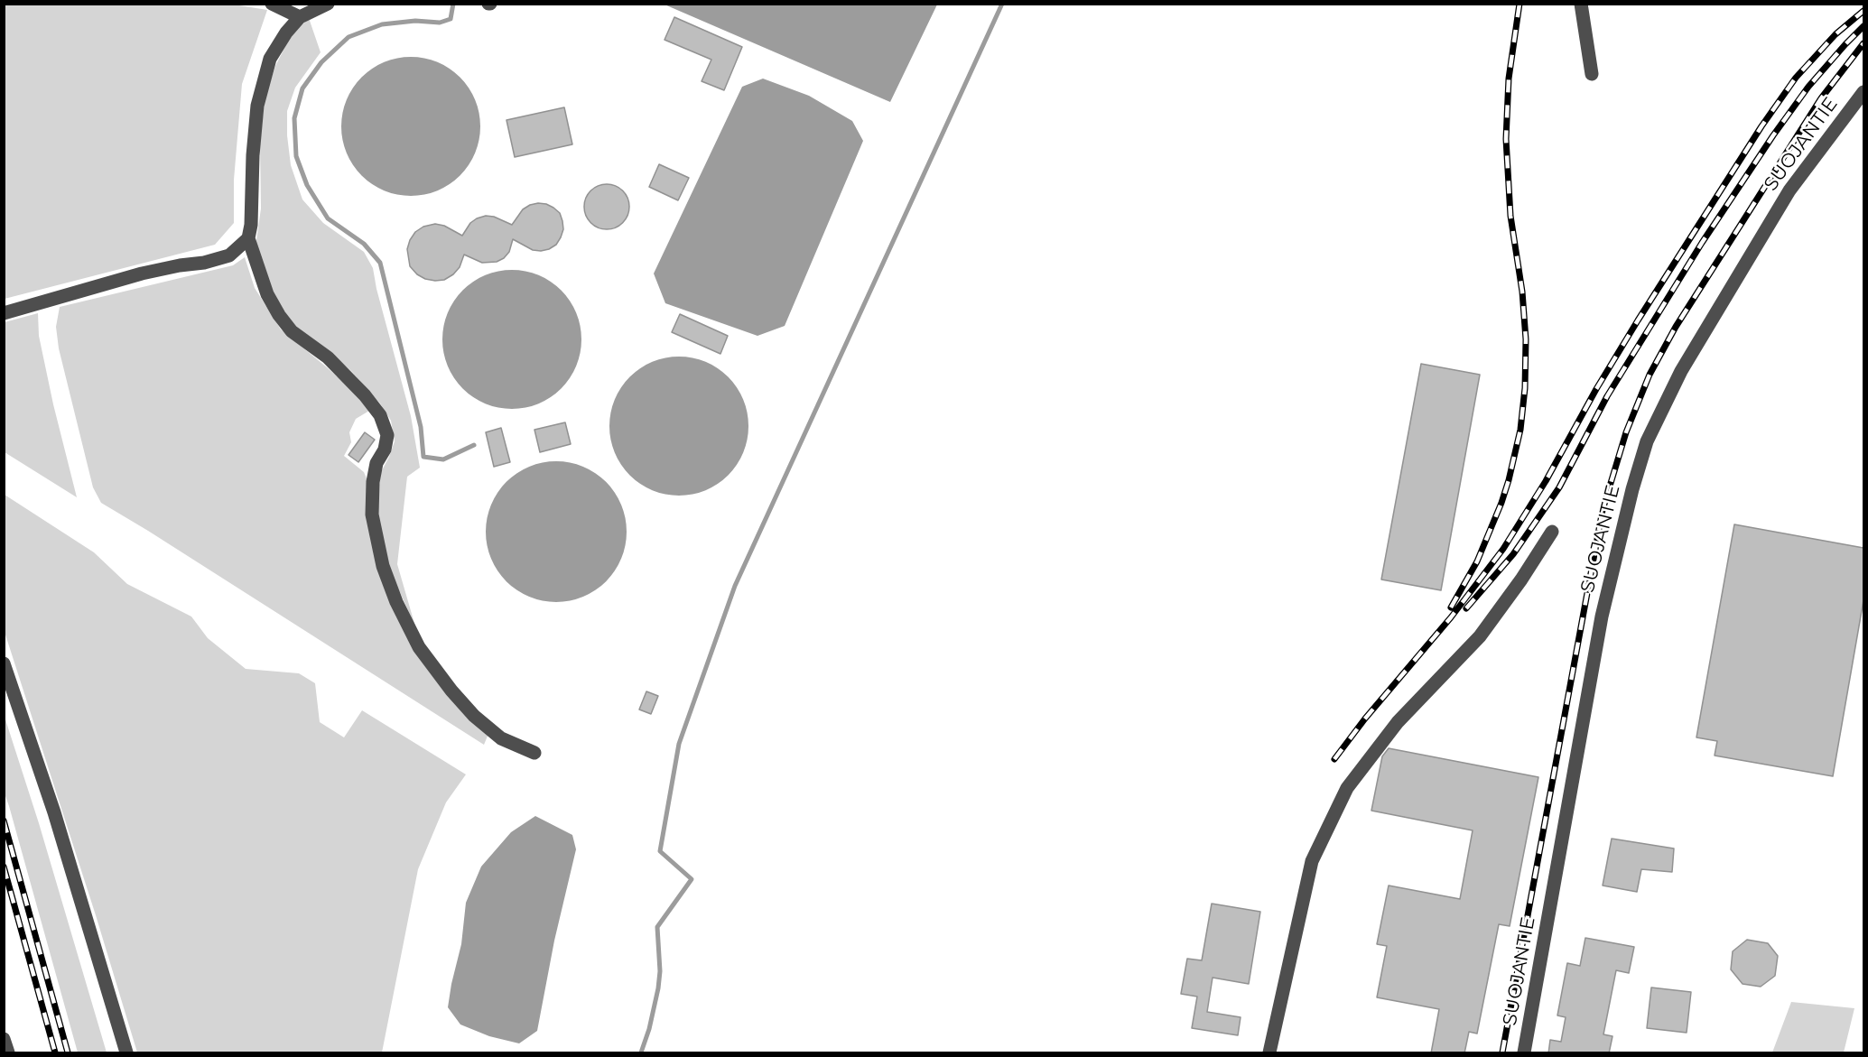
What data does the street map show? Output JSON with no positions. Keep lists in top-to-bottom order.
{
  "streets": {
    "lane": ["SUOJANTIE"]
  }
}
